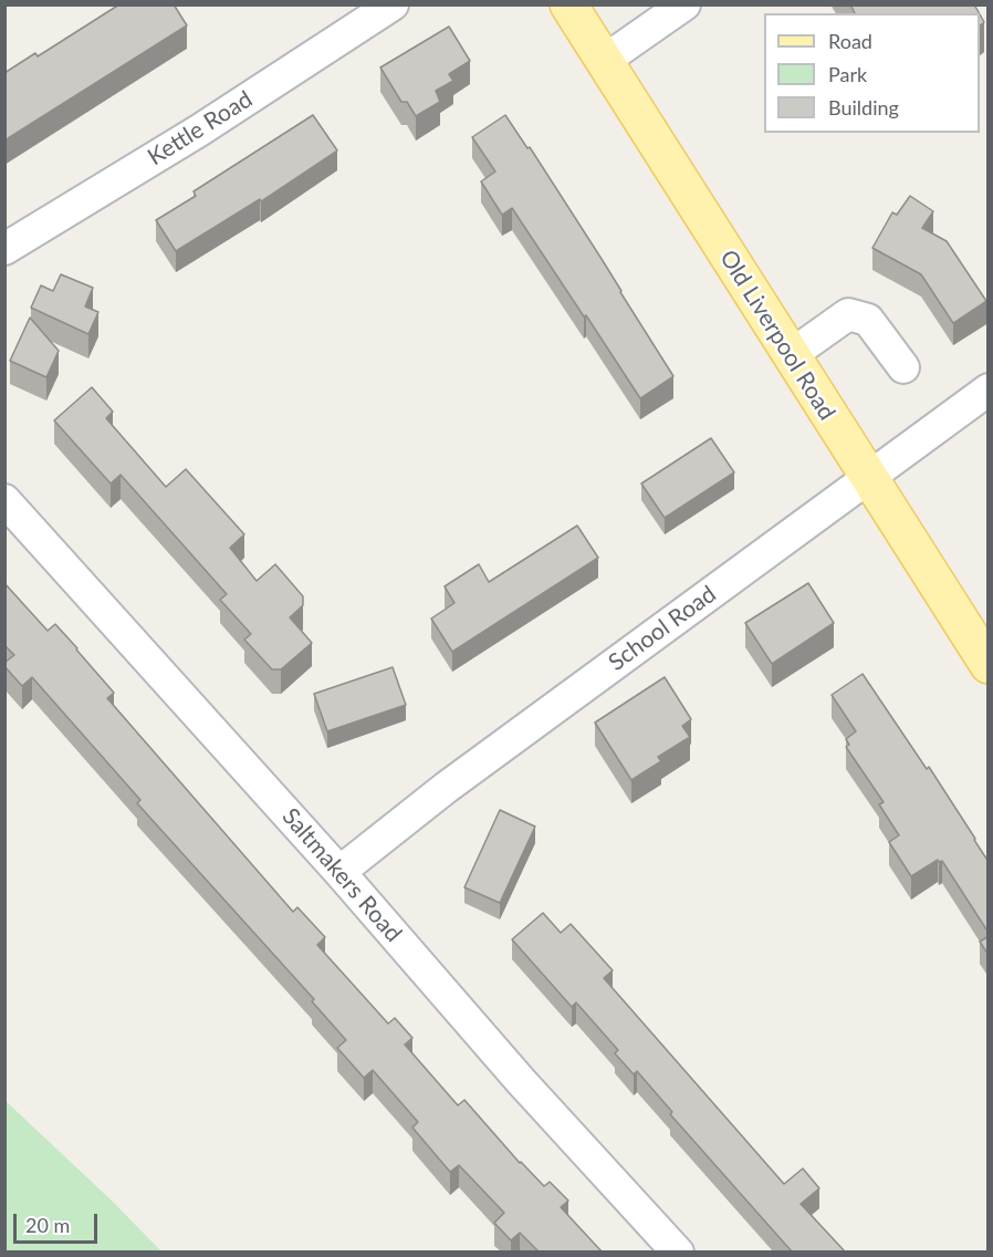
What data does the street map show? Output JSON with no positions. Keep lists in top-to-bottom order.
{
  "streets": {
    "main road": ["Old Liverpool Road"],
    "street": ["Kettle Road", "School Road", "Saltmakers Road"]
  },
  "crossings": [
    ["Old Liverpool Road", "School Road"],
    ["School Road", "Saltmakers Road"]
  ],
  "legend": ["Road", "Park", "Building"],
  "scale_bar": "20 m"
}
